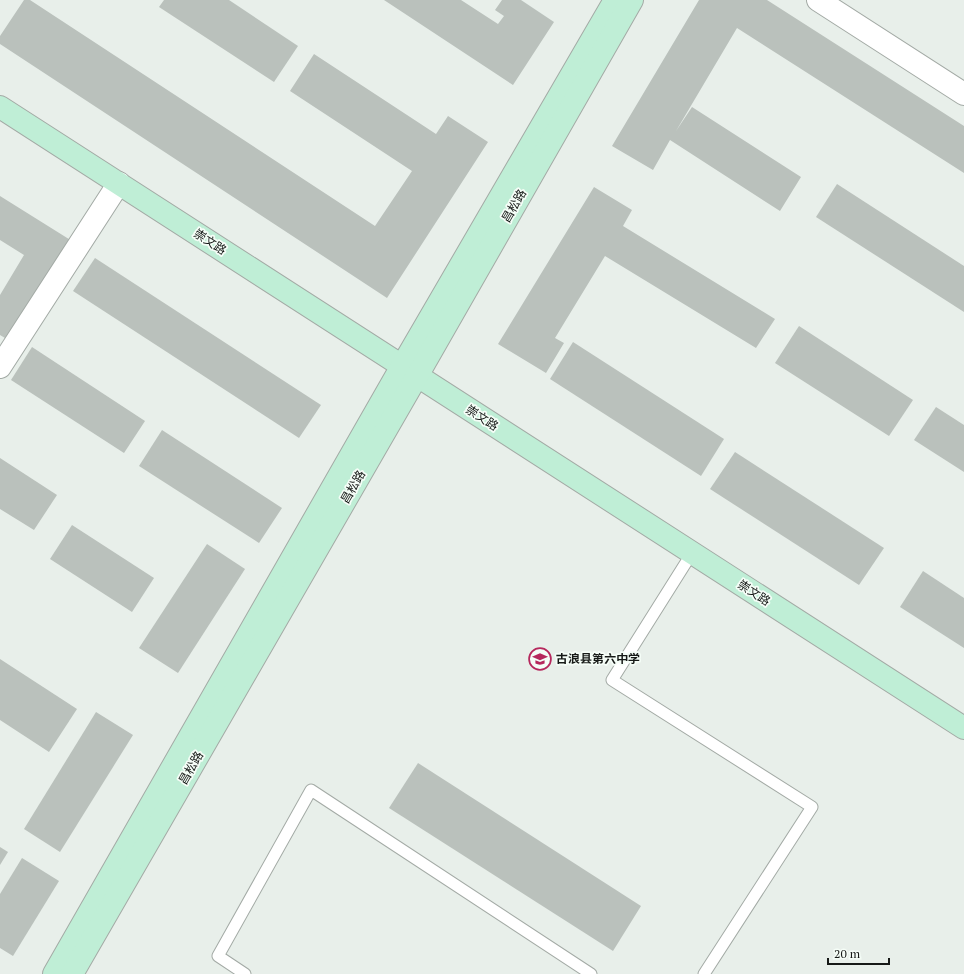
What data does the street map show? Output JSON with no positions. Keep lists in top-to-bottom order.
{
  "streets": {
    "main road": ["昌松路", "崇文路"]
  },
  "crossings": [
    ["昌松路", "崇文路"]
  ],
  "places": {
    "school or university": ["古浪县第六中学"]
  },
  "scale_bar": "20 m"
}
